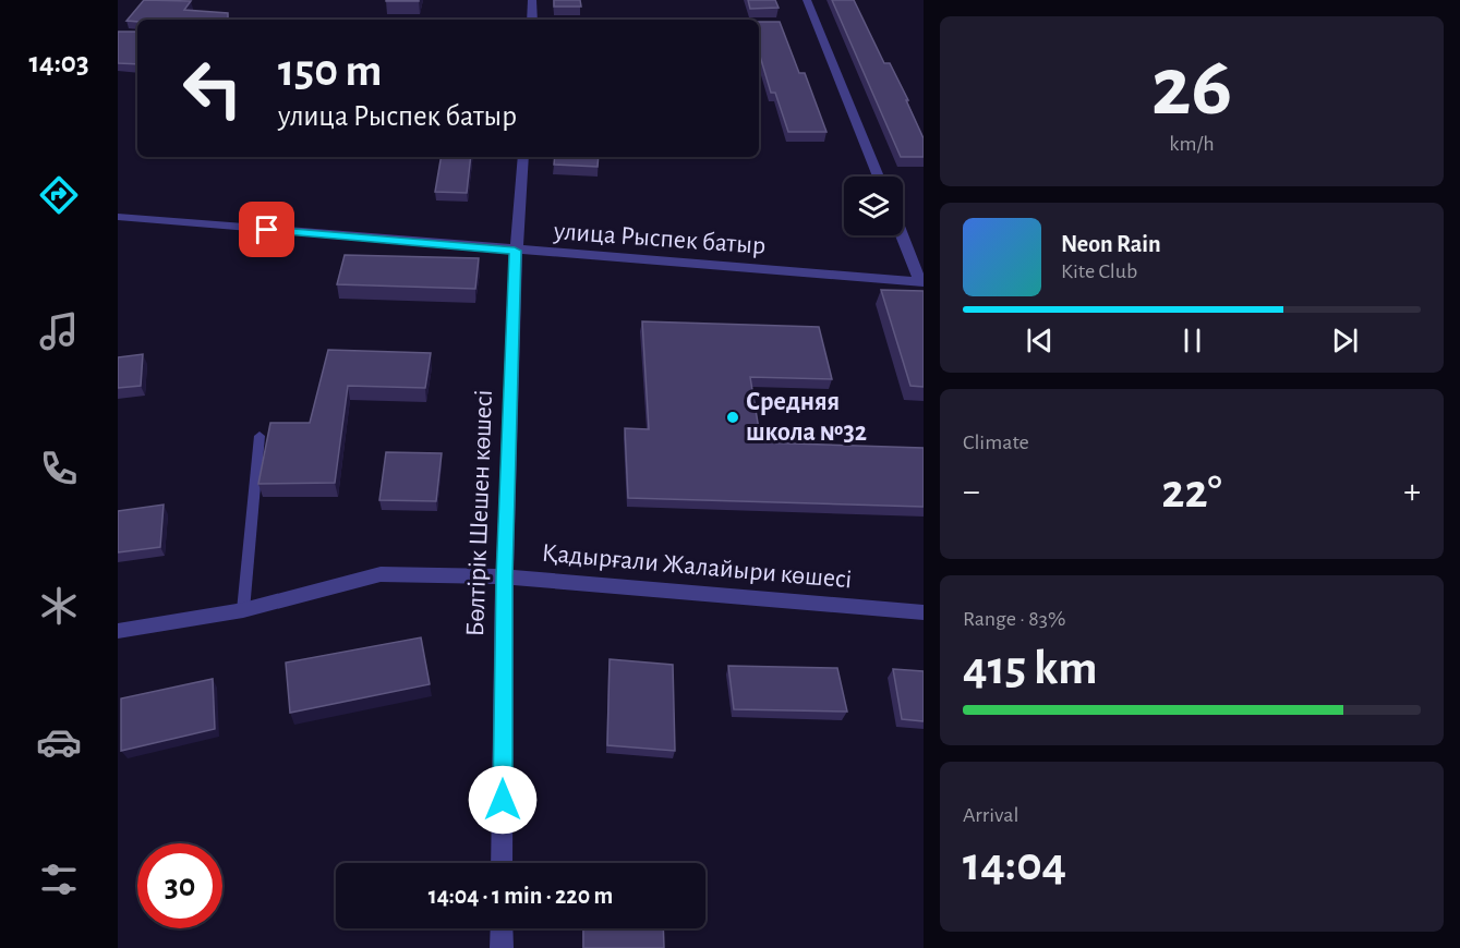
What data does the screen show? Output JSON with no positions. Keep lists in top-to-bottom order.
{
  "streets": {
    "street": ["улица Рыспек батыр", "Бөлтірік Шешен көшесі", "Қадырғали Жалайыри көшесі"]
  },
  "crossings": [
    ["улица Рыспек батыр", "Бөлтірік Шешен көшесі"],
    ["Бөлтірік Шешен көшесі", "Қадырғали Жалайыри көшесі"]
  ],
  "places": ["Средняя школа №32"],
  "page": {
    "tabs": "14:03",
    "tile": [
      ["26", "km/h"],
      "Climate",
      ["Range · 83%", "415 km"],
      ["Arrival", "14:04"]
    ],
    "turn": ["150 m", "улица Рыспек батыр"],
    "song": ["Neon Rain", "Kite Club"],
    "heat": ["−", "22°", "+"],
    "limit": "30",
    "trip": "14:04 · 1 min · 220 m"
  }
}
